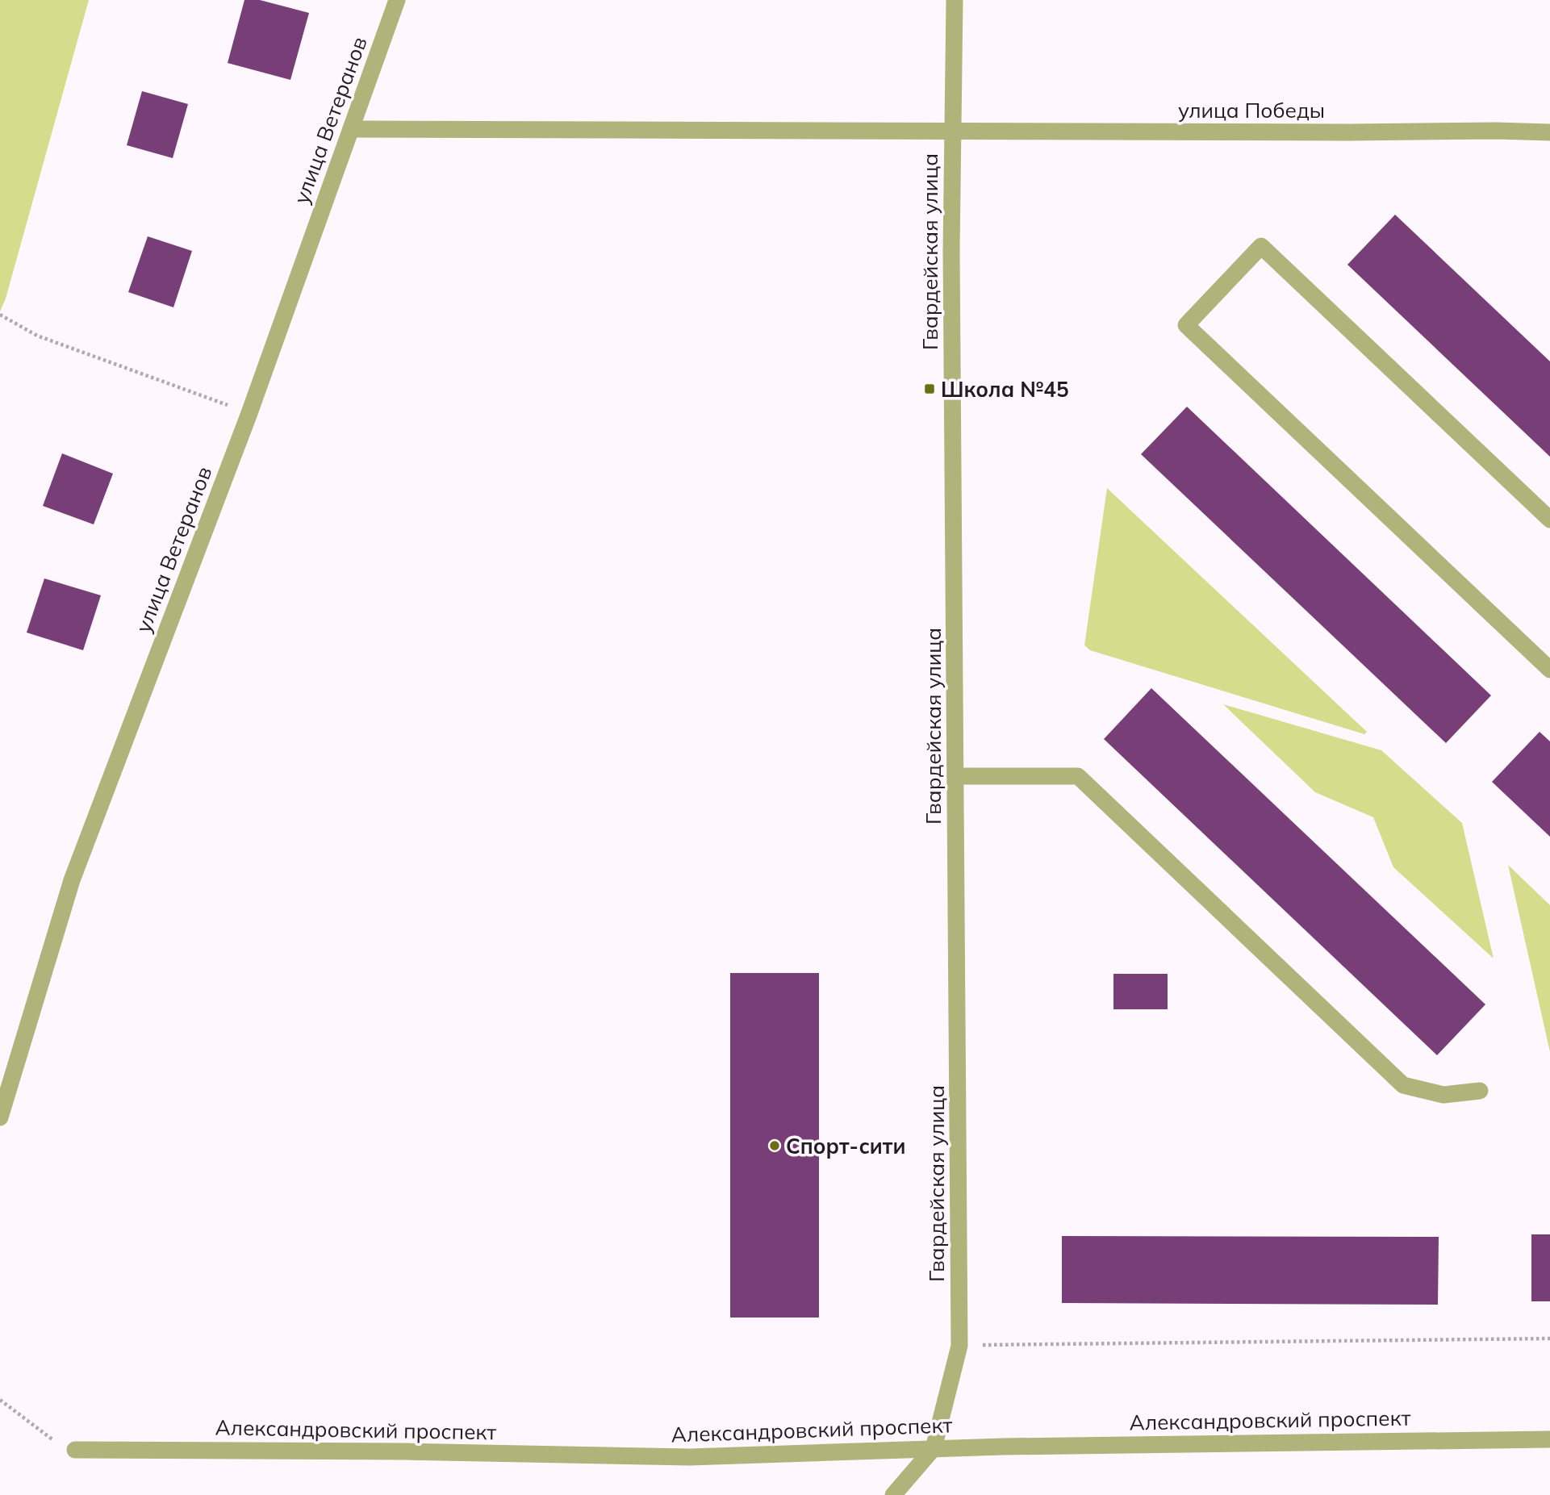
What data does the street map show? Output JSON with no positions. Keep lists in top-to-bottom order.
{
  "streets": {
    "street": [
      "улица Победы",
      "улица Ветеранов",
      "Гвардейская улица",
      "Александровский проспект"
    ]
  },
  "crossings": [
    ["улица Победы", "улица Ветеранов"],
    ["улица Победы", "Гвардейская улица"],
    ["Гвардейская улица", "Александровский проспект"]
  ],
  "places": {
    "transit": ["Школа №45"],
    "other": ["Спорт-сити"]
  }
}
